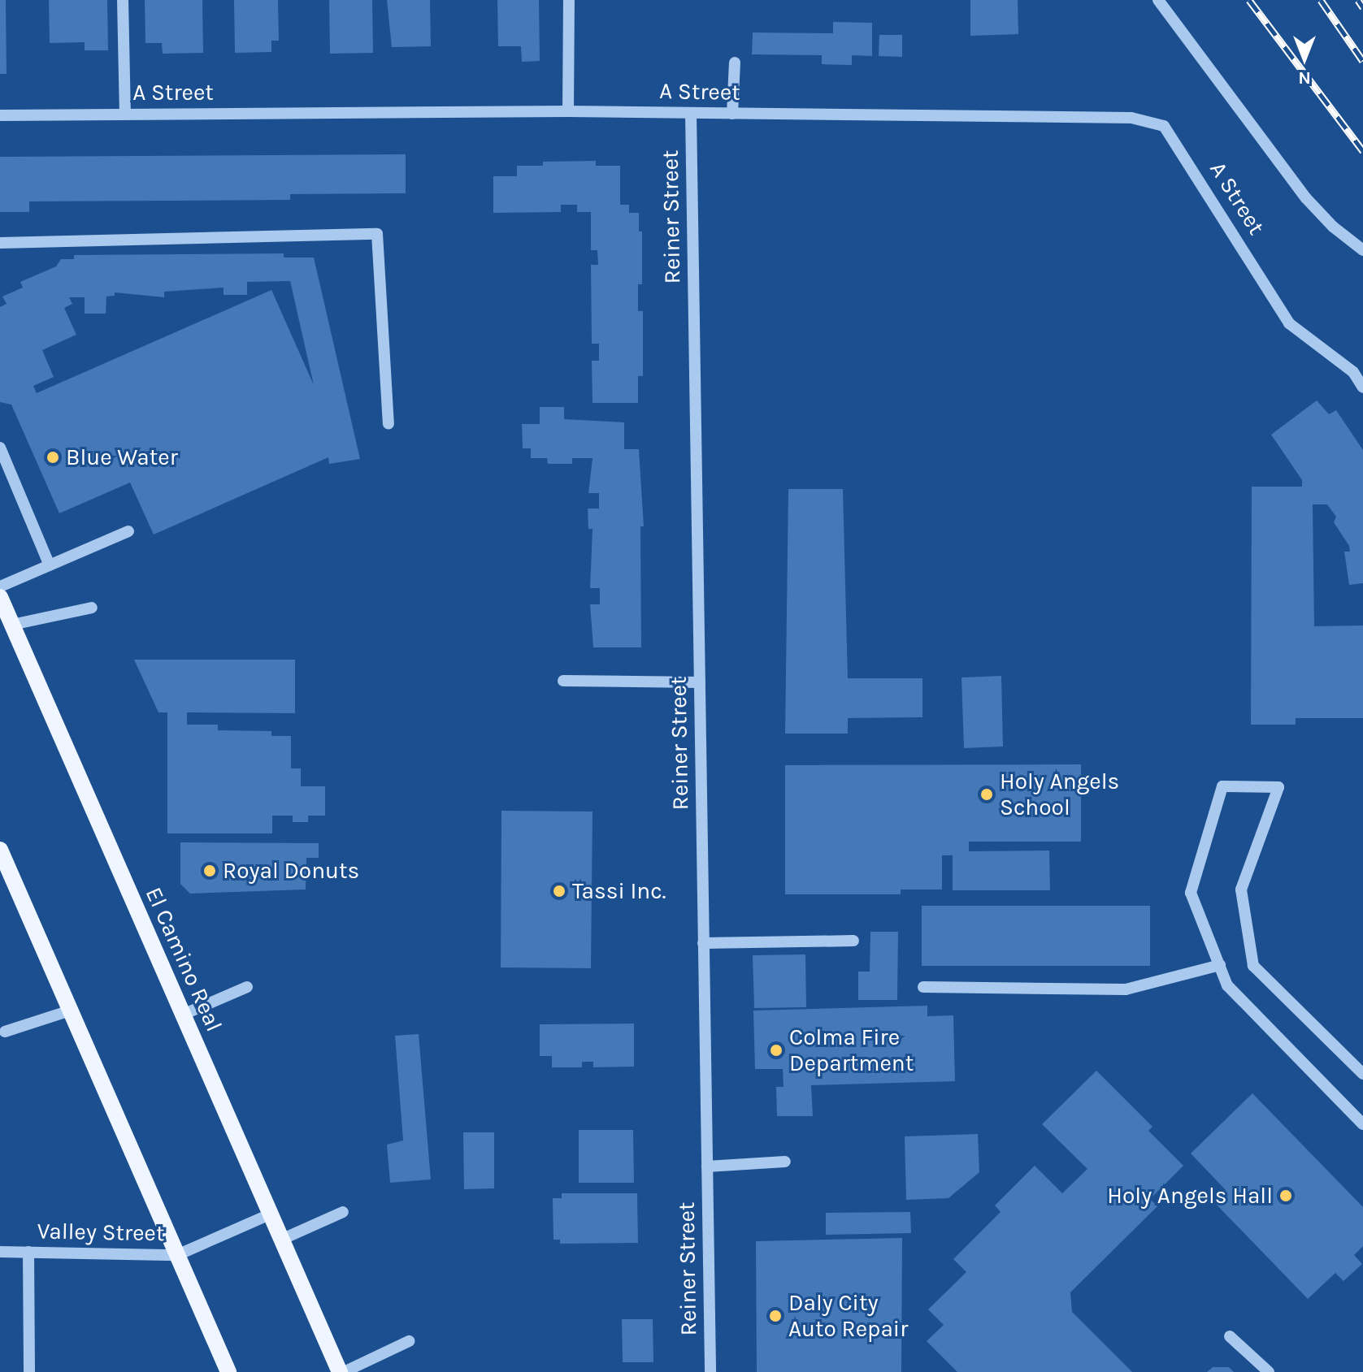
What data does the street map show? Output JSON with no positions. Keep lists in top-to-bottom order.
{
  "streets": {
    "main road": ["El Camino Real"],
    "street": ["A Street", "Reiner Street", "Valley Street"]
  },
  "crossings": [
    ["A Street", "Reiner Street"],
    ["El Camino Real", "Valley Street"]
  ],
  "places": [
    "Blue Water",
    "Holy Angels School",
    "Royal Donuts",
    "Tassi Inc.",
    "Colma Fire Department",
    "Holy Angels Hall",
    "Daly City Auto Repair"
  ],
  "north": "bottom"
}
